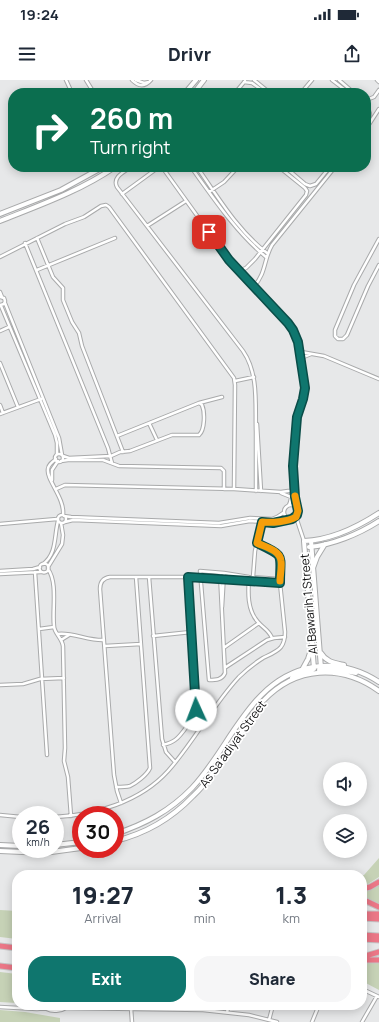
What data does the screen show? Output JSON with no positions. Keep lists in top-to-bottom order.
{
  "streets": {
    "street": ["Al Bawarih 1 Street", "As Sa'adiyat Street"]
  },
  "crossings": [
    ["Al Bawarih 1 Street", "As Sa'adiyat Street"]
  ],
  "page": {
    "status": "19:24",
    "header": "Drivr",
    "turn": ["260 m", "Turn right"],
    "speed": "26 km/h",
    "limit": "30",
    "eta": [
      "19:27",
      "Arrival",
      "3",
      "min",
      "1.3",
      "km"
    ],
    "buttons": ["Exit", "Share"]
  }
}
